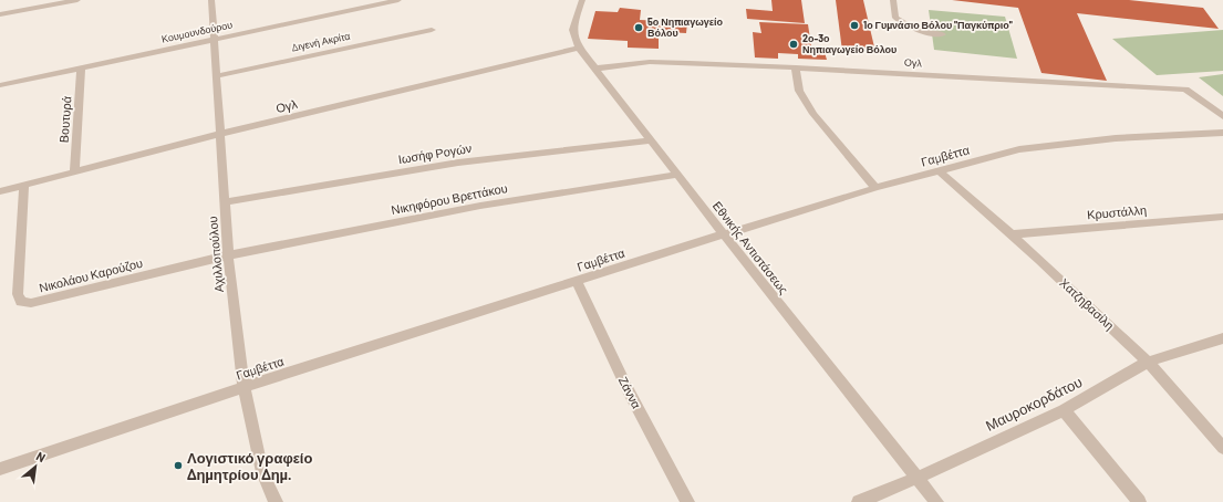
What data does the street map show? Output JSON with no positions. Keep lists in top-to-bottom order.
{
  "streets": {
    "street": [
      "Κουμουνδούρου",
      "Διγενή Ακρίτα",
      "Ογλ",
      "Βουτυρά",
      "Ιωσήφ Ρογών",
      "Γαμβέττα",
      "Νικηφόρου Βρεττάκου",
      "Κρυστάλλη",
      "Εθνικής Αντιστάσεως",
      "Αχιλλοπούλου",
      "Νικολάου Καρούζου",
      "Χατζηβασίλη",
      "Ζάννα",
      "Μαυροκορδάτου"
    ]
  },
  "crossings": [
    ["Κουμουνδούρου", "Βουτυρά"],
    ["Κουμουνδούρου", "Αχιλλοπούλου"],
    ["Διγενή Ακρίτα", "Αχιλλοπούλου"],
    ["Ογλ", "Βουτυρά"],
    ["Ογλ", "Εθνικής Αντιστάσεως"],
    ["Ογλ", "Αχιλλοπούλου"],
    ["Ογλ", "Νικολάου Καρούζου"],
    ["Ιωσήφ Ρογών", "Εθνικής Αντιστάσεως"],
    ["Ιωσήφ Ρογών", "Αχιλλοπούλου"],
    ["Γαμβέττα", "Εθνικής Αντιστάσεως"],
    ["Γαμβέττα", "Αχιλλοπούλου"],
    ["Γαμβέττα", "Χατζηβασίλη"],
    ["Γαμβέττα", "Ζάννα"],
    ["Νικηφόρου Βρεττάκου", "Εθνικής Αντιστάσεως"],
    ["Νικηφόρου Βρεττάκου", "Αχιλλοπούλου"],
    ["Νικηφόρου Βρεττάκου", "Νικολάου Καρούζου"],
    ["Κρυστάλλη", "Χατζηβασίλη"],
    ["Εθνικής Αντιστάσεως", "Μαυροκορδάτου"],
    ["Αχιλλοπούλου", "Νικολάου Καρούζου"],
    ["Χατζηβασίλη", "Μαυροκορδάτου"]
  ],
  "places": [
    "1ο Γυμνάσιο Βόλου ''Παγκύπριο''",
    "5ο Νηπιαγωγείο Βόλου",
    "2ο-3ο Νηπιαγωγείο Βόλου",
    "Λογιστικό γραφείο Δημητρίου Δημ."
  ],
  "north": "top right"
}
